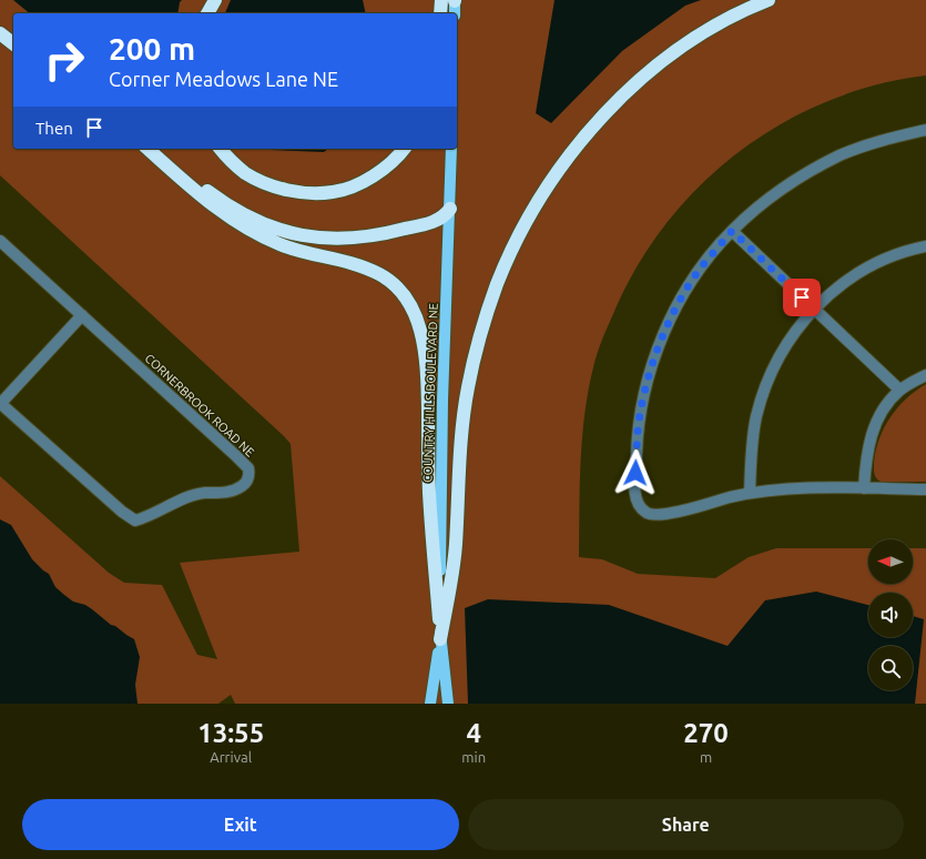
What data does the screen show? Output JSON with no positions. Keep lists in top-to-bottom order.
{
  "streets": {
    "main road": ["COUNTRY HILLS BOULEVARD NE"],
    "street": ["CORNERBROOK ROAD NE"]
  },
  "north": "left",
  "page": {
    "turn": ["200 m", "Corner Meadows Lane NE"],
    "then": "Then",
    "eta": [
      "13:55",
      "Arrival",
      "4",
      "min",
      "270",
      "m"
    ],
    "buttons": ["Exit", "Share"]
  }
}
